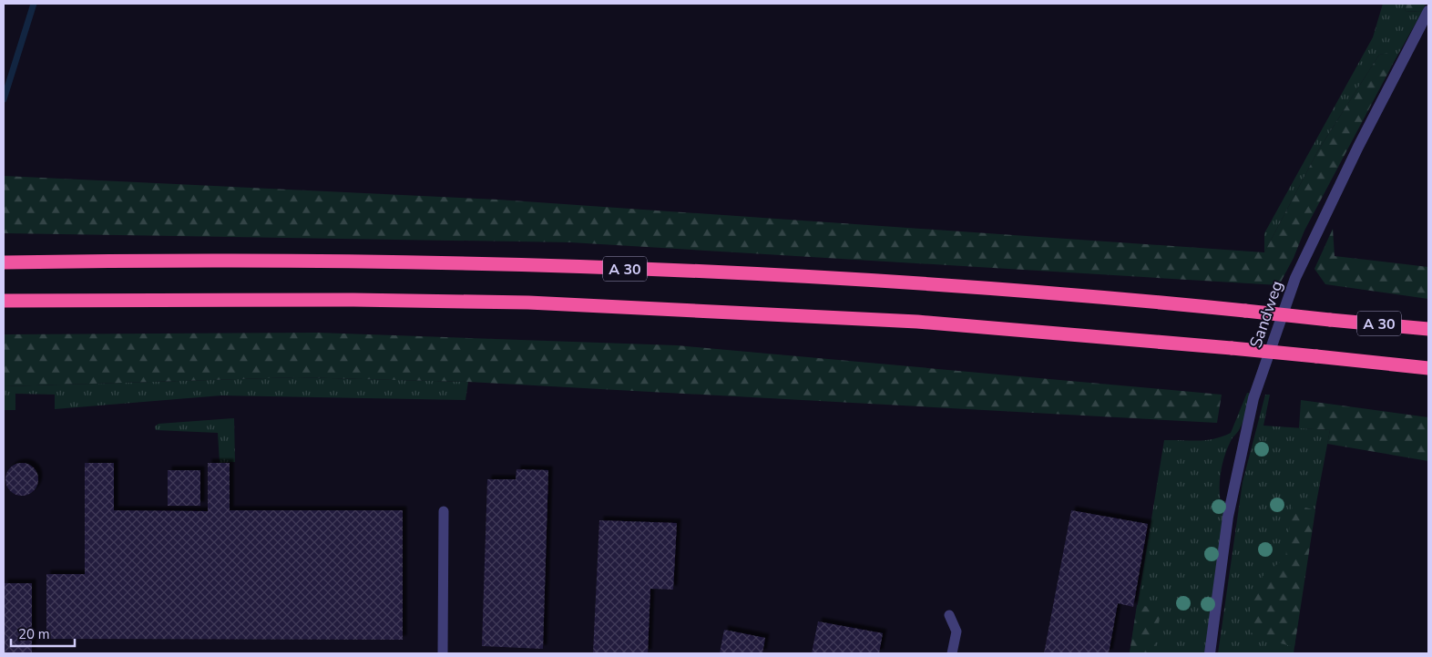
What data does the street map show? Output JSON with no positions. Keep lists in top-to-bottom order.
{
  "streets": {
    "highway": ["A 30"],
    "street": ["Sandweg"]
  },
  "scale_bar": "20 m"
}
